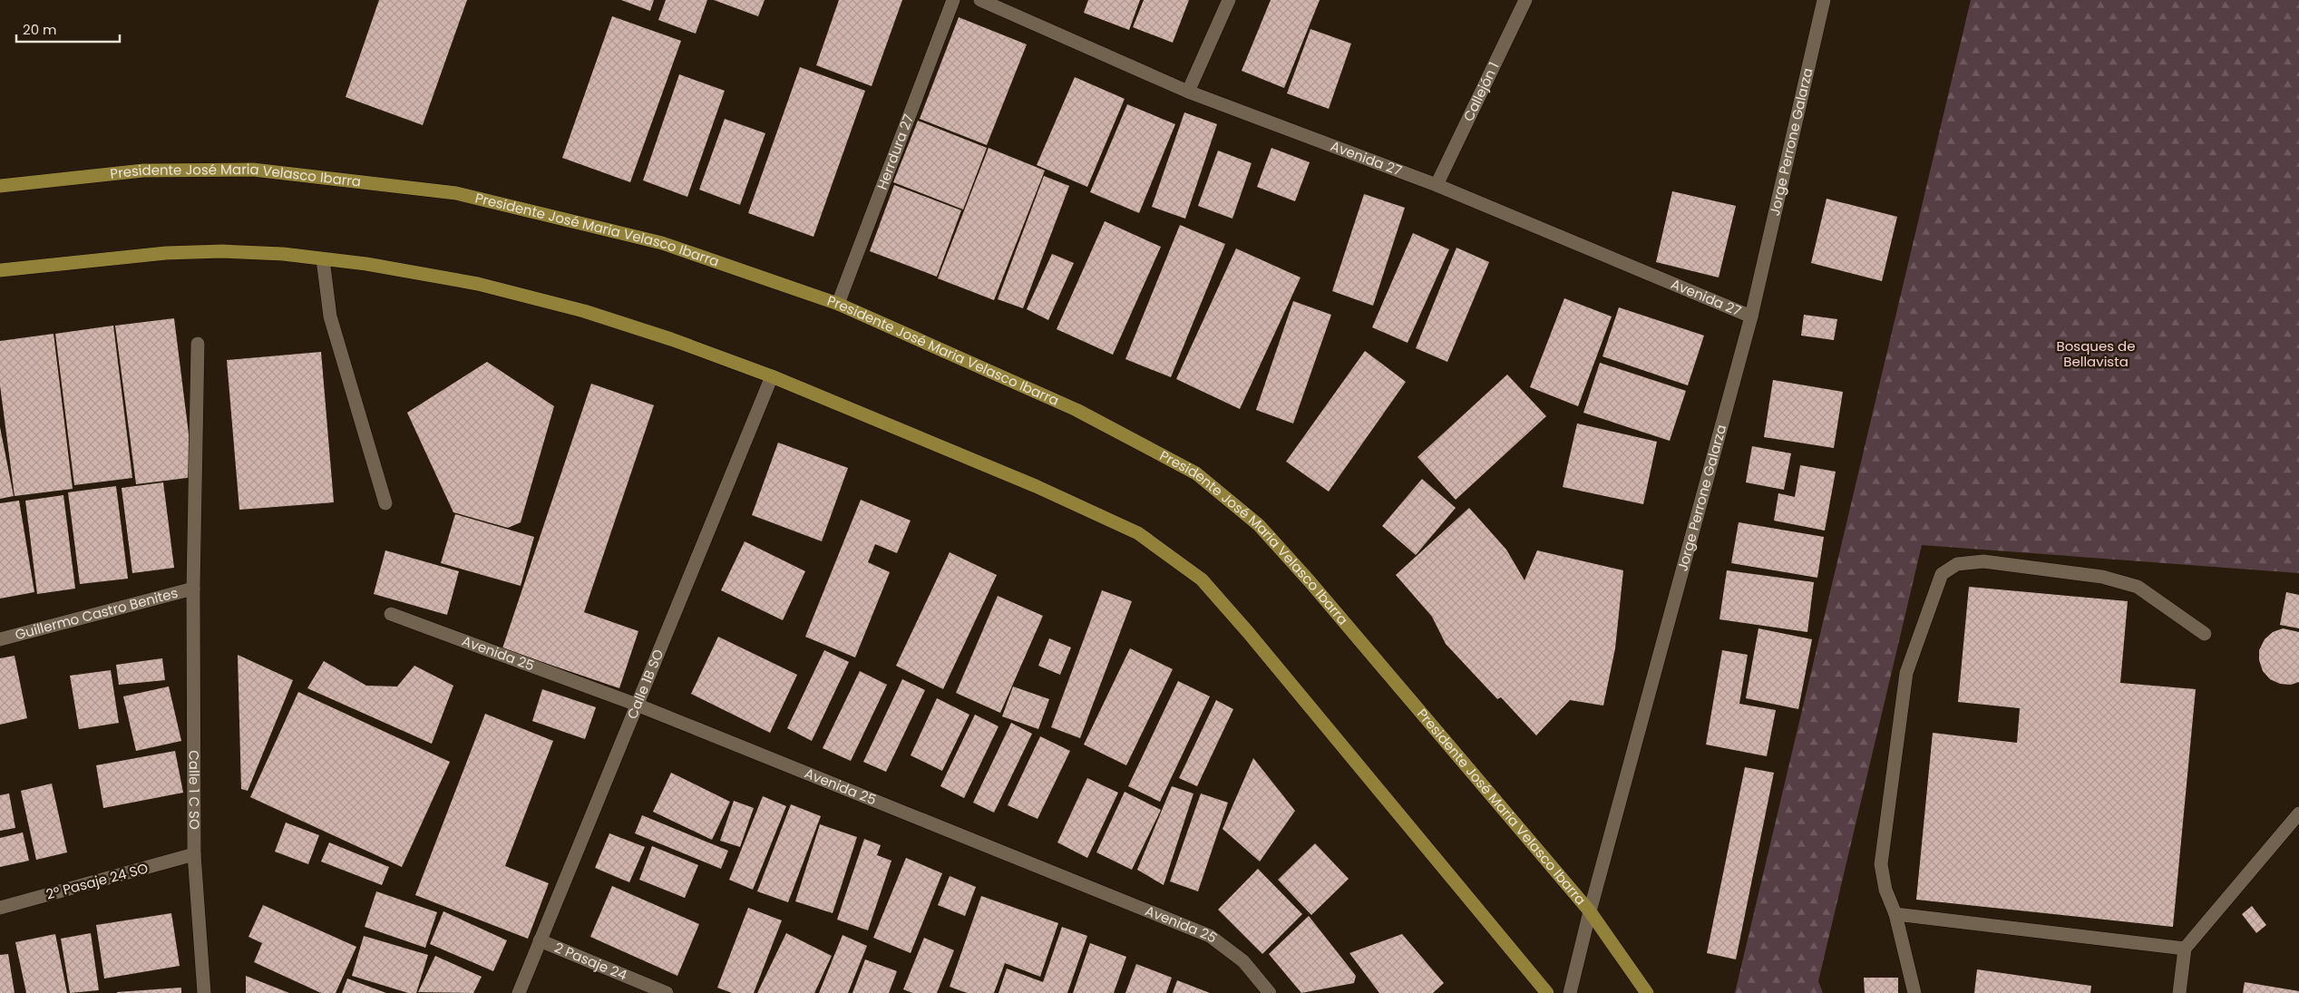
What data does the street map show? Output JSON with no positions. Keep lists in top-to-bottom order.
{
  "streets": {
    "main road": ["Presidente José Maria Velasco Ibarra"],
    "street": [
      "Callejón 1",
      "Jorge Perrone Galarza",
      "Herrdura 27",
      "Avenida 27",
      "Guillermo Castro Benites",
      "Avenida 25",
      "Calle 1B SO",
      "Calle 1 C SO",
      "2º Pasaje 24 SO",
      "2 Pasaje 24"
    ]
  },
  "crossings": [
    ["Callejón 1", "Avenida 27"],
    ["Jorge Perrone Galarza", "Avenida 27"],
    ["Jorge Perrone Galarza", "Presidente José Maria Velasco Ibarra"],
    ["Herrdura 27", "Presidente José Maria Velasco Ibarra"],
    ["Guillermo Castro Benites", "Calle 1 C SO"],
    ["Avenida 25", "Calle 1B SO"],
    ["Calle 1B SO", "2 Pasaje 24"],
    ["Calle 1 C SO", "2º Pasaje 24 SO"]
  ],
  "parks": ["Bosques de Bellavista"],
  "scale_bar": "20 m"
}
